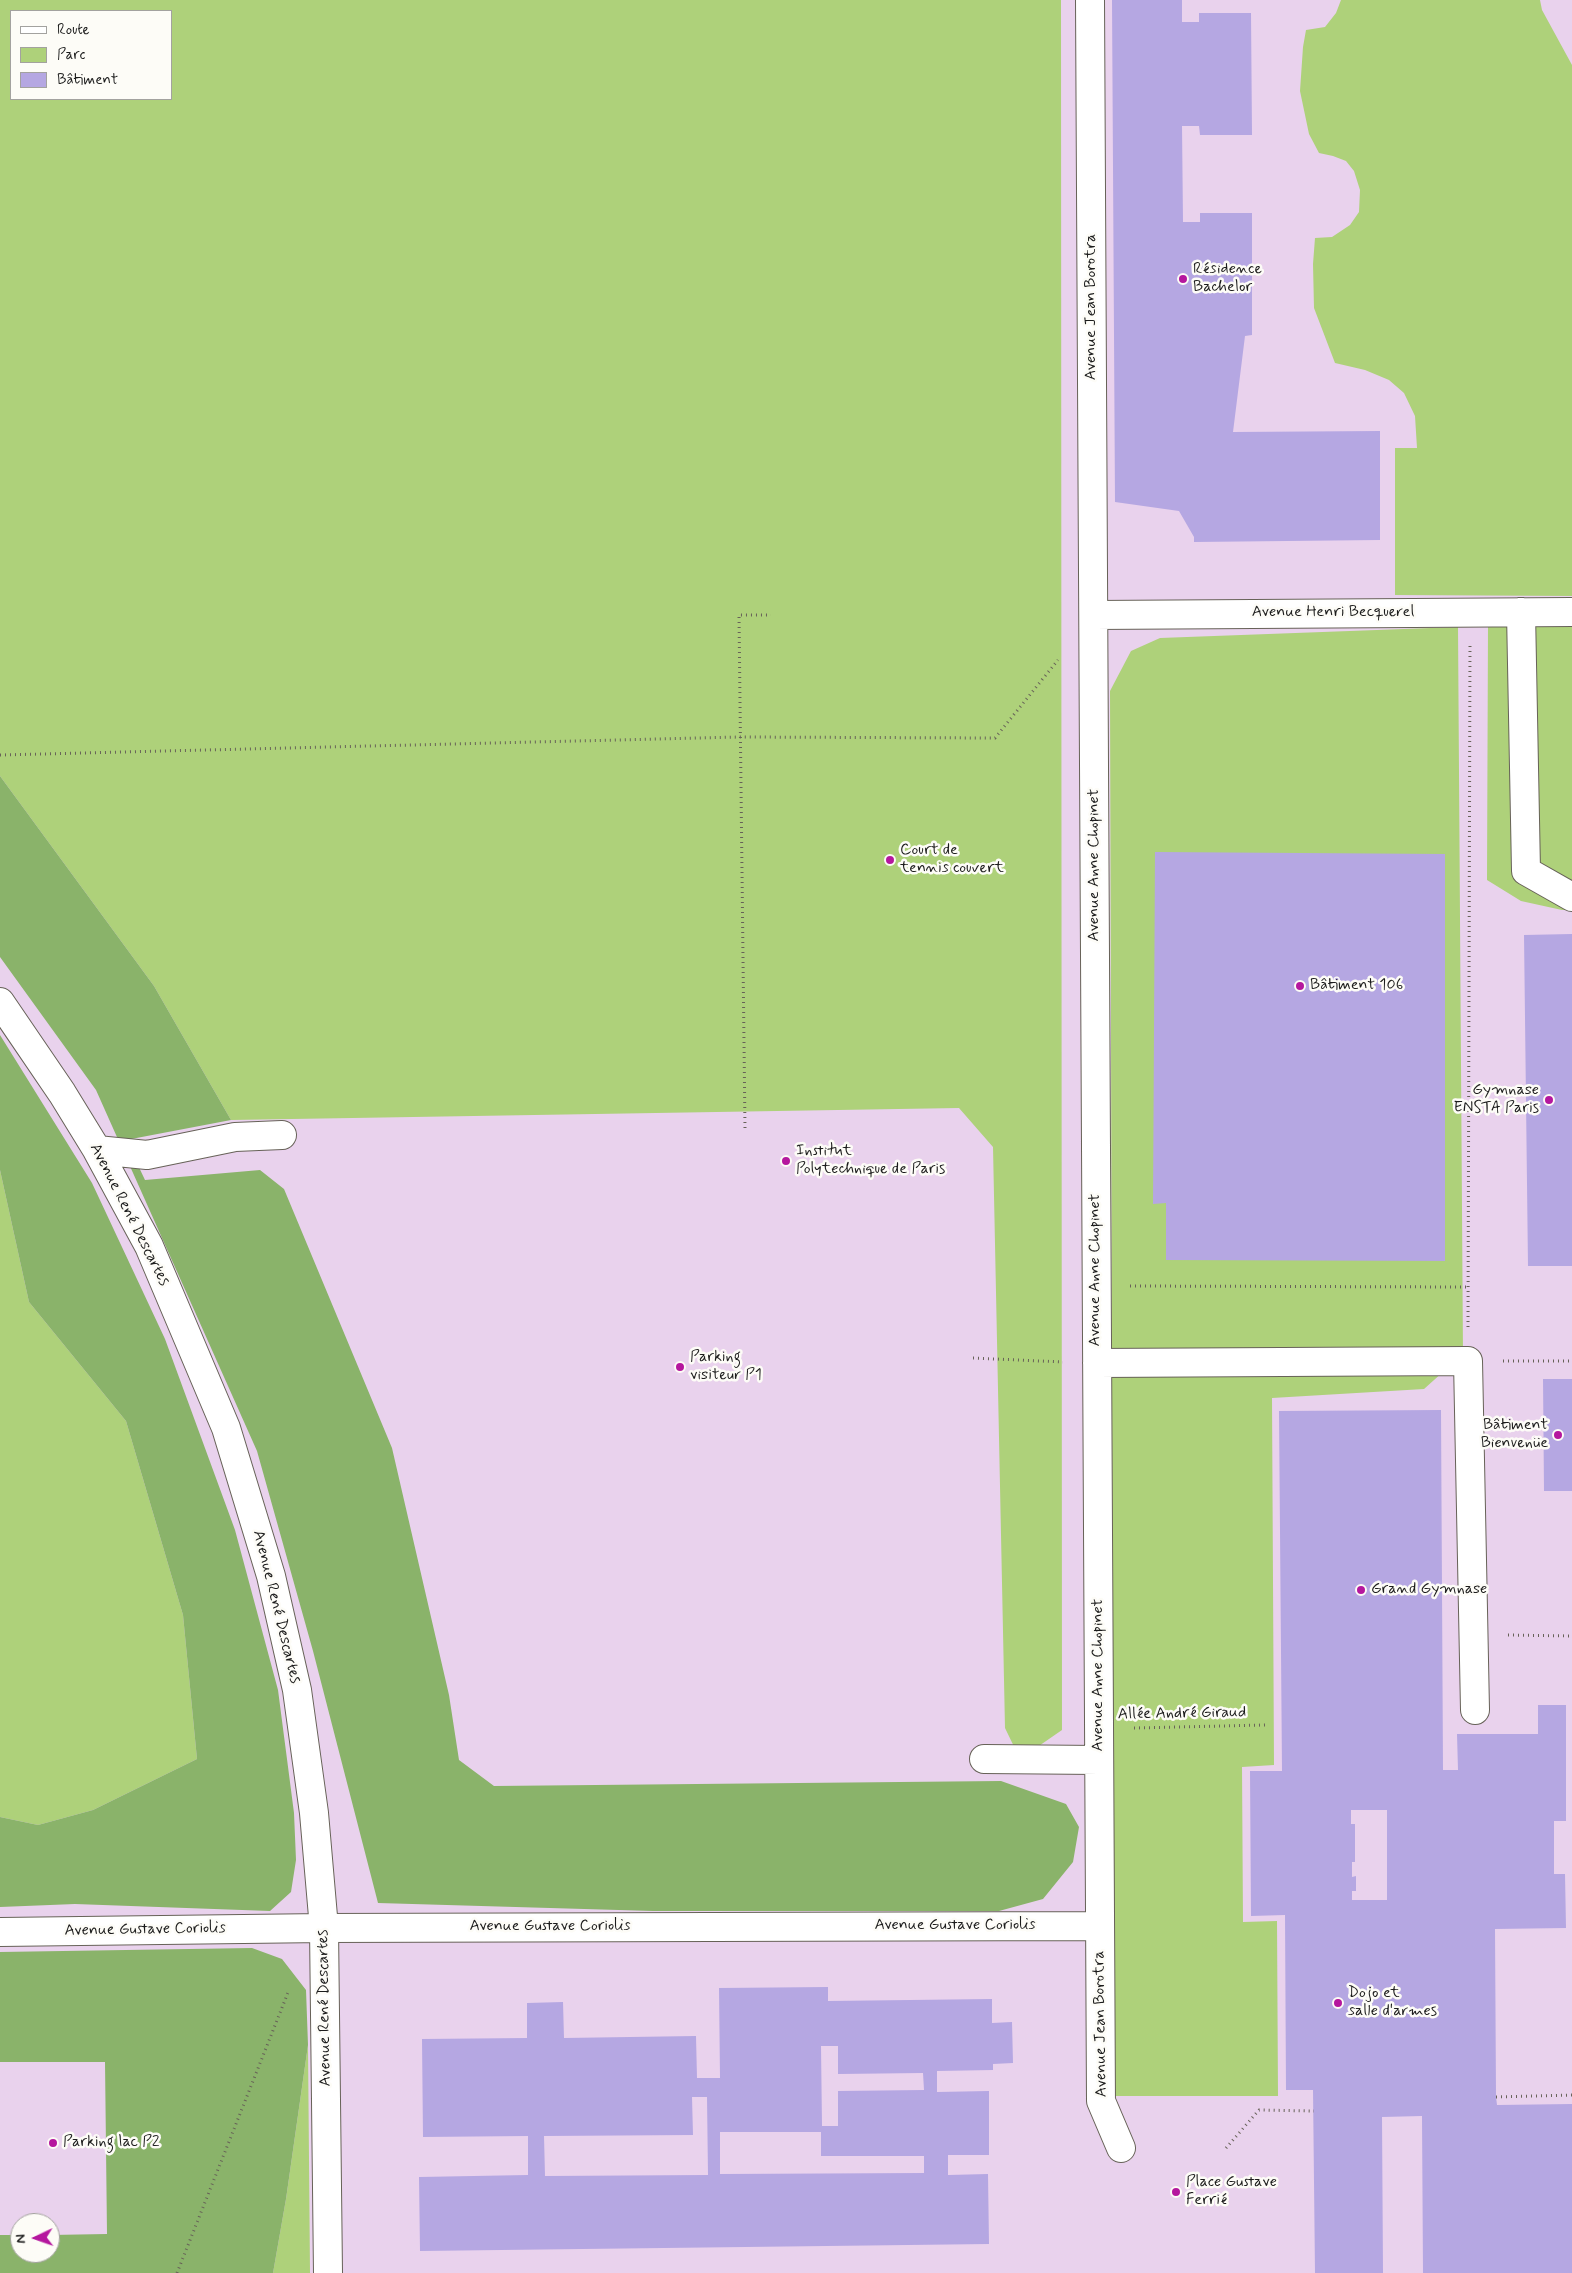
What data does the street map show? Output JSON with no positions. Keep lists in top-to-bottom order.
{
  "streets": {
    "street": [
      "Avenue Jean Borotra",
      "Avenue Henri Becquerel",
      "Avenue Anne Chopinet",
      "Avenue René Descartes",
      "Avenue Gustave Coriolis"
    ],
    "path": ["Allée André Giraud"]
  },
  "crossings": [
    ["Avenue Jean Borotra", "Avenue Henri Becquerel"],
    ["Avenue Jean Borotra", "Avenue Anne Chopinet"],
    ["Avenue Jean Borotra", "Avenue Gustave Coriolis"],
    ["Avenue Henri Becquerel", "Avenue Anne Chopinet"],
    ["Avenue Anne Chopinet", "Allée André Giraud"],
    ["Avenue Anne Chopinet", "Avenue Gustave Coriolis"],
    ["Avenue René Descartes", "Avenue Gustave Coriolis"]
  ],
  "places": [
    "Résidence Bachelor",
    "Court de tennis couvert",
    "Bâtiment 106",
    "Gymnase ENSTA Paris",
    "Institut Polytechnique de Paris",
    "Parking visiteur P1",
    "Bâtiment Bienvenüe",
    "Grand Gymnase",
    "Dojo et salle d'armes",
    "Parking lac P2",
    "Place Gustave Ferrié"
  ],
  "legend": ["Route", "Parc", "Bâtiment"],
  "north": "left"
}
